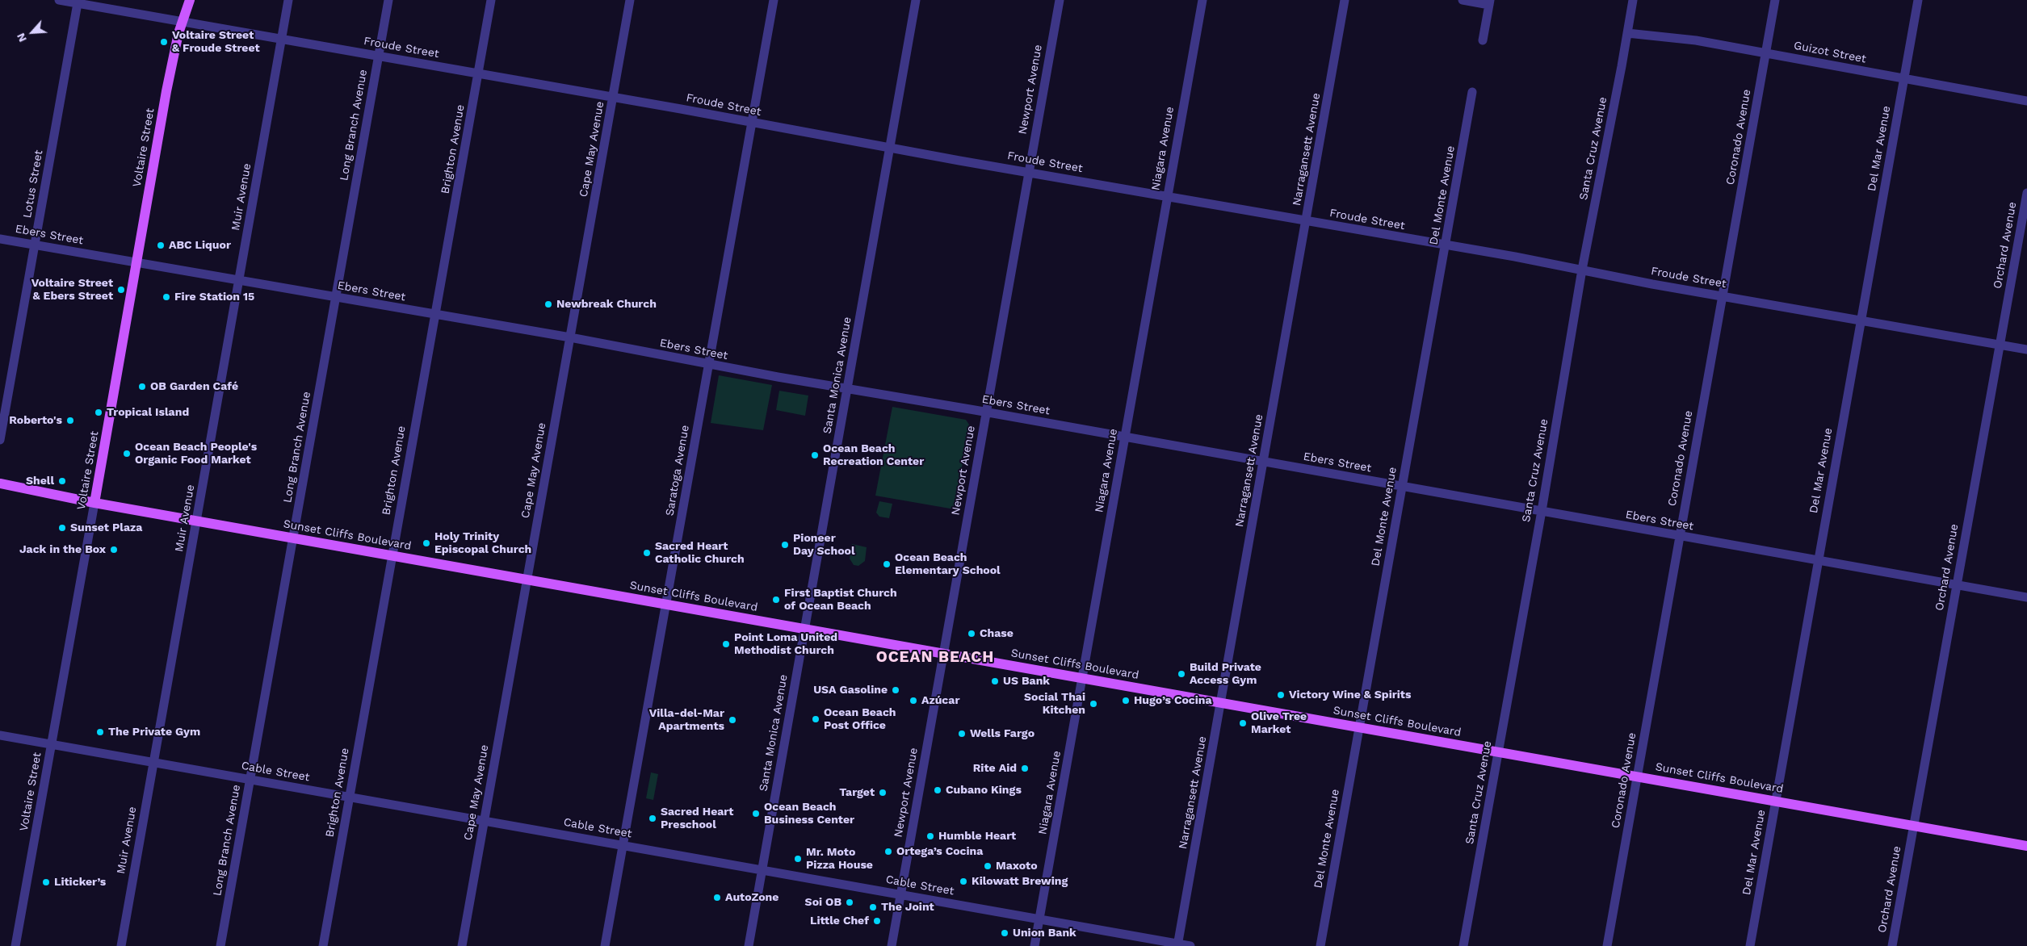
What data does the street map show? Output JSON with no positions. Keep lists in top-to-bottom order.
{
  "streets": {
    "main road": ["Voltaire Street", "Sunset Cliffs Boulevard"],
    "street": [
      "Froude Street",
      "Guizot Street",
      "Newport Avenue",
      "Long Branch Avenue",
      "Coronado Avenue",
      "Niagara Avenue",
      "Santa Cruz Avenue",
      "Del Mar Avenue",
      "Brighton Avenue",
      "Cape May Avenue",
      "Narragansett Avenue",
      "Lotus Street",
      "Del Monte Avenue",
      "Muir Avenue",
      "Ebers Street",
      "Orchard Avenue",
      "Santa Monica Avenue",
      "Saratoga Avenue",
      "Cable Street"
    ]
  },
  "crossings": [
    ["Froude Street", "Newport Avenue"],
    ["Froude Street", "Long Branch Avenue"],
    ["Froude Street", "Coronado Avenue"],
    ["Froude Street", "Voltaire Street"],
    ["Froude Street", "Niagara Avenue"],
    ["Froude Street", "Santa Cruz Avenue"],
    ["Froude Street", "Del Mar Avenue"],
    ["Froude Street", "Brighton Avenue"],
    ["Froude Street", "Cape May Avenue"],
    ["Froude Street", "Narragansett Avenue"],
    ["Froude Street", "Lotus Street"],
    ["Froude Street", "Del Monte Avenue"],
    ["Froude Street", "Muir Avenue"],
    ["Froude Street", "Orchard Avenue"],
    ["Froude Street", "Santa Monica Avenue"],
    ["Froude Street", "Saratoga Avenue"],
    ["Guizot Street", "Coronado Avenue"],
    ["Guizot Street", "Santa Cruz Avenue"],
    ["Guizot Street", "Del Mar Avenue"],
    ["Newport Avenue", "Ebers Street"],
    ["Newport Avenue", "Sunset Cliffs Boulevard"],
    ["Newport Avenue", "Cable Street"],
    ["Long Branch Avenue", "Ebers Street"],
    ["Long Branch Avenue", "Sunset Cliffs Boulevard"],
    ["Long Branch Avenue", "Cable Street"],
    ["Coronado Avenue", "Ebers Street"],
    ["Coronado Avenue", "Sunset Cliffs Boulevard"],
    ["Voltaire Street", "Ebers Street"],
    ["Voltaire Street", "Sunset Cliffs Boulevard"],
    ["Voltaire Street", "Cable Street"],
    ["Niagara Avenue", "Ebers Street"],
    ["Niagara Avenue", "Sunset Cliffs Boulevard"],
    ["Niagara Avenue", "Cable Street"],
    ["Santa Cruz Avenue", "Ebers Street"],
    ["Santa Cruz Avenue", "Sunset Cliffs Boulevard"],
    ["Del Mar Avenue", "Ebers Street"],
    ["Del Mar Avenue", "Sunset Cliffs Boulevard"],
    ["Brighton Avenue", "Ebers Street"],
    ["Brighton Avenue", "Sunset Cliffs Boulevard"],
    ["Brighton Avenue", "Cable Street"],
    ["Cape May Avenue", "Ebers Street"],
    ["Cape May Avenue", "Sunset Cliffs Boulevard"],
    ["Cape May Avenue", "Cable Street"],
    ["Narragansett Avenue", "Ebers Street"],
    ["Narragansett Avenue", "Sunset Cliffs Boulevard"],
    ["Narragansett Avenue", "Cable Street"],
    ["Lotus Street", "Ebers Street"],
    ["Del Monte Avenue", "Ebers Street"],
    ["Del Monte Avenue", "Sunset Cliffs Boulevard"],
    ["Muir Avenue", "Ebers Street"],
    ["Muir Avenue", "Sunset Cliffs Boulevard"],
    ["Muir Avenue", "Cable Street"],
    ["Ebers Street", "Orchard Avenue"],
    ["Ebers Street", "Santa Monica Avenue"],
    ["Ebers Street", "Saratoga Avenue"],
    ["Orchard Avenue", "Sunset Cliffs Boulevard"],
    ["Santa Monica Avenue", "Sunset Cliffs Boulevard"],
    ["Santa Monica Avenue", "Cable Street"],
    ["Saratoga Avenue", "Sunset Cliffs Boulevard"],
    ["Saratoga Avenue", "Cable Street"]
  ],
  "districts": ["OCEAN BEACH"],
  "places": [
    "Voltaire Street & Froude Street",
    "ABC Liquor",
    "Voltaire Street & Ebers Street",
    "Fire Station 15",
    "Newbreak Church",
    "OB Garden Café",
    "Tropical Island",
    "Roberto's",
    "Ocean Beach People's Organic Food Market",
    "Ocean Beach Recreation Center",
    "Shell",
    "Sunset Plaza",
    "Holy Trinity Episcopal Church",
    "Pioneer Day School",
    "Jack in the Box",
    "Sacred Heart Catholic Church",
    "Ocean Beach Elementary School",
    "First Baptist Church of Ocean Beach",
    "Chase",
    "Point Loma United Methodist Church",
    "Build Private Access Gym",
    "US Bank",
    "USA Gasoline",
    "Victory Wine & Spirits",
    "Azúcar",
    "Hugo’s Cocina",
    "Social Thai Kitchen",
    "Ocean Beach Post Office",
    "Villa-del-Mar Apartments",
    "Olive Tree Market",
    "The Private Gym",
    "Wells Fargo",
    "Rite Aid",
    "Cubano Kings",
    "Target",
    "Ocean Beach Business Center",
    "Sacred Heart Preschool",
    "Humble Heart",
    "Ortega’s Cocina",
    "Mr. Moto Pizza House",
    "Maxoto",
    "Kilowatt Brewing",
    "Liticker’s",
    "AutoZone",
    "Soi OB",
    "The Joint",
    "Little Chef",
    "Union Bank"
  ],
  "north": "bottom left"
}
